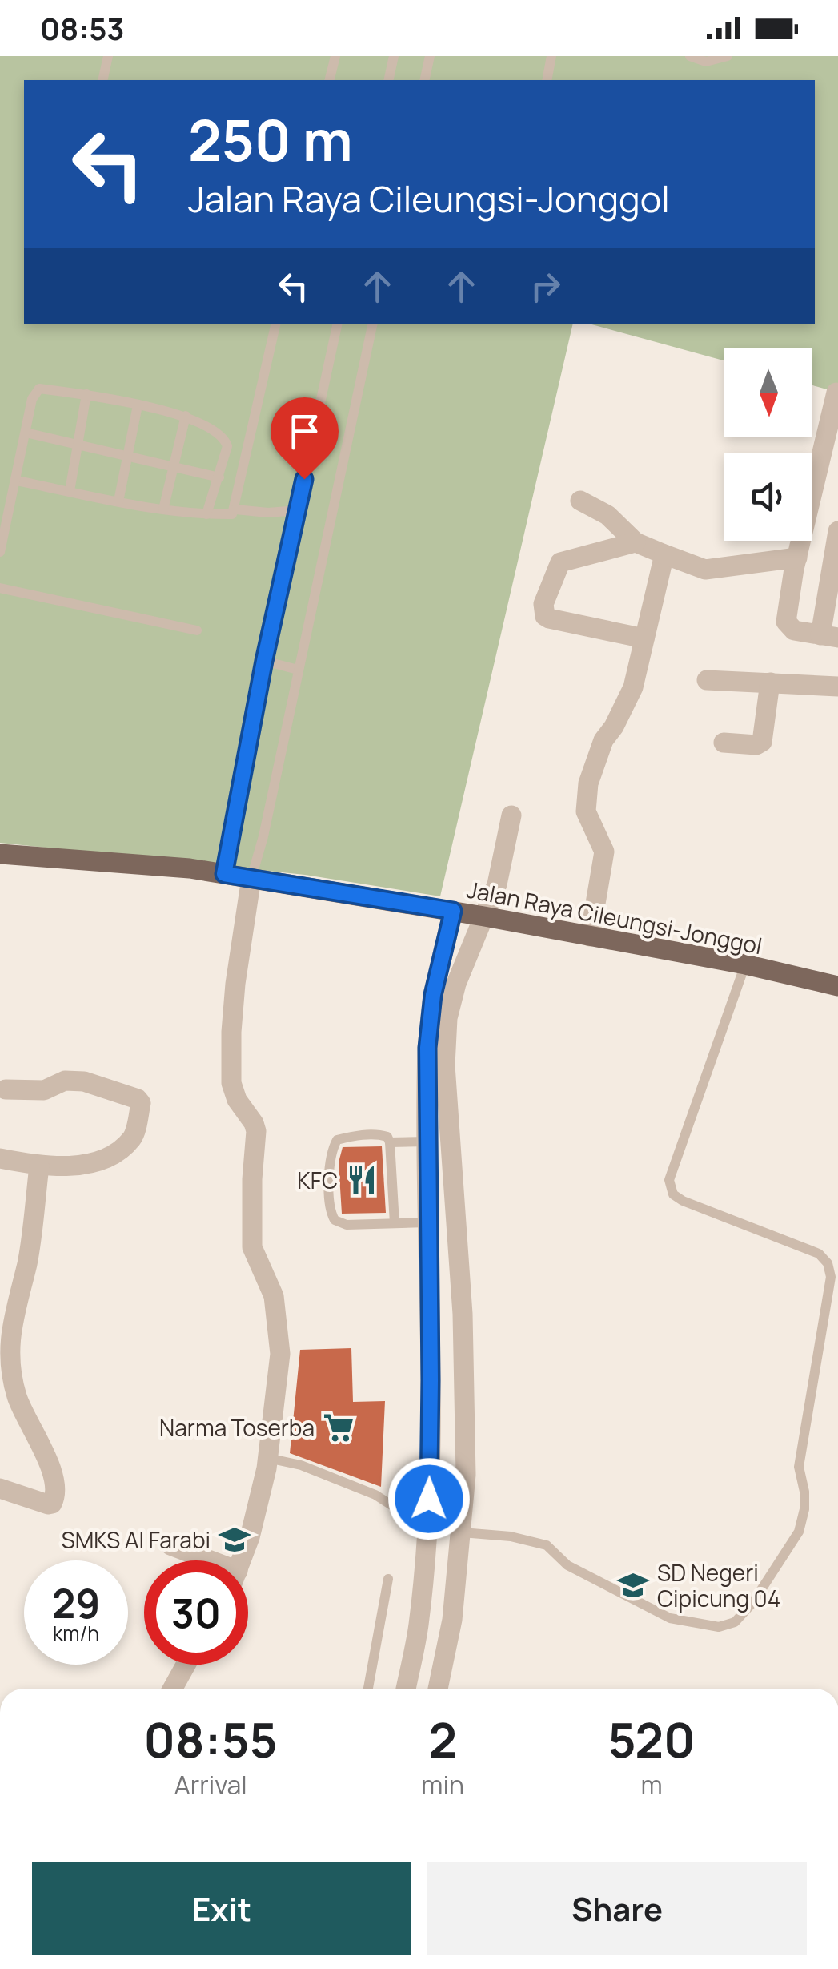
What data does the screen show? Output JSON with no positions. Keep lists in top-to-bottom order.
{
  "streets": {
    "main road": ["Jalan Raya Cileungsi-Jonggol"]
  },
  "places": {
    "restaurant": ["KFC"],
    "supermarket": ["Narma Toserba"],
    "school or university": ["SMKS Al Farabi", "SD Negeri Cipicung 04"]
  },
  "north": "bottom",
  "page": {
    "status": "08:53",
    "turn": ["250 m", "Jalan Raya Cileungsi-Jonggol"],
    "speed": "29 km/h",
    "limit": "30",
    "eta": [
      "08:55",
      "Arrival",
      "2",
      "min",
      "520",
      "m"
    ],
    "buttons": ["Exit", "Share"]
  }
}
